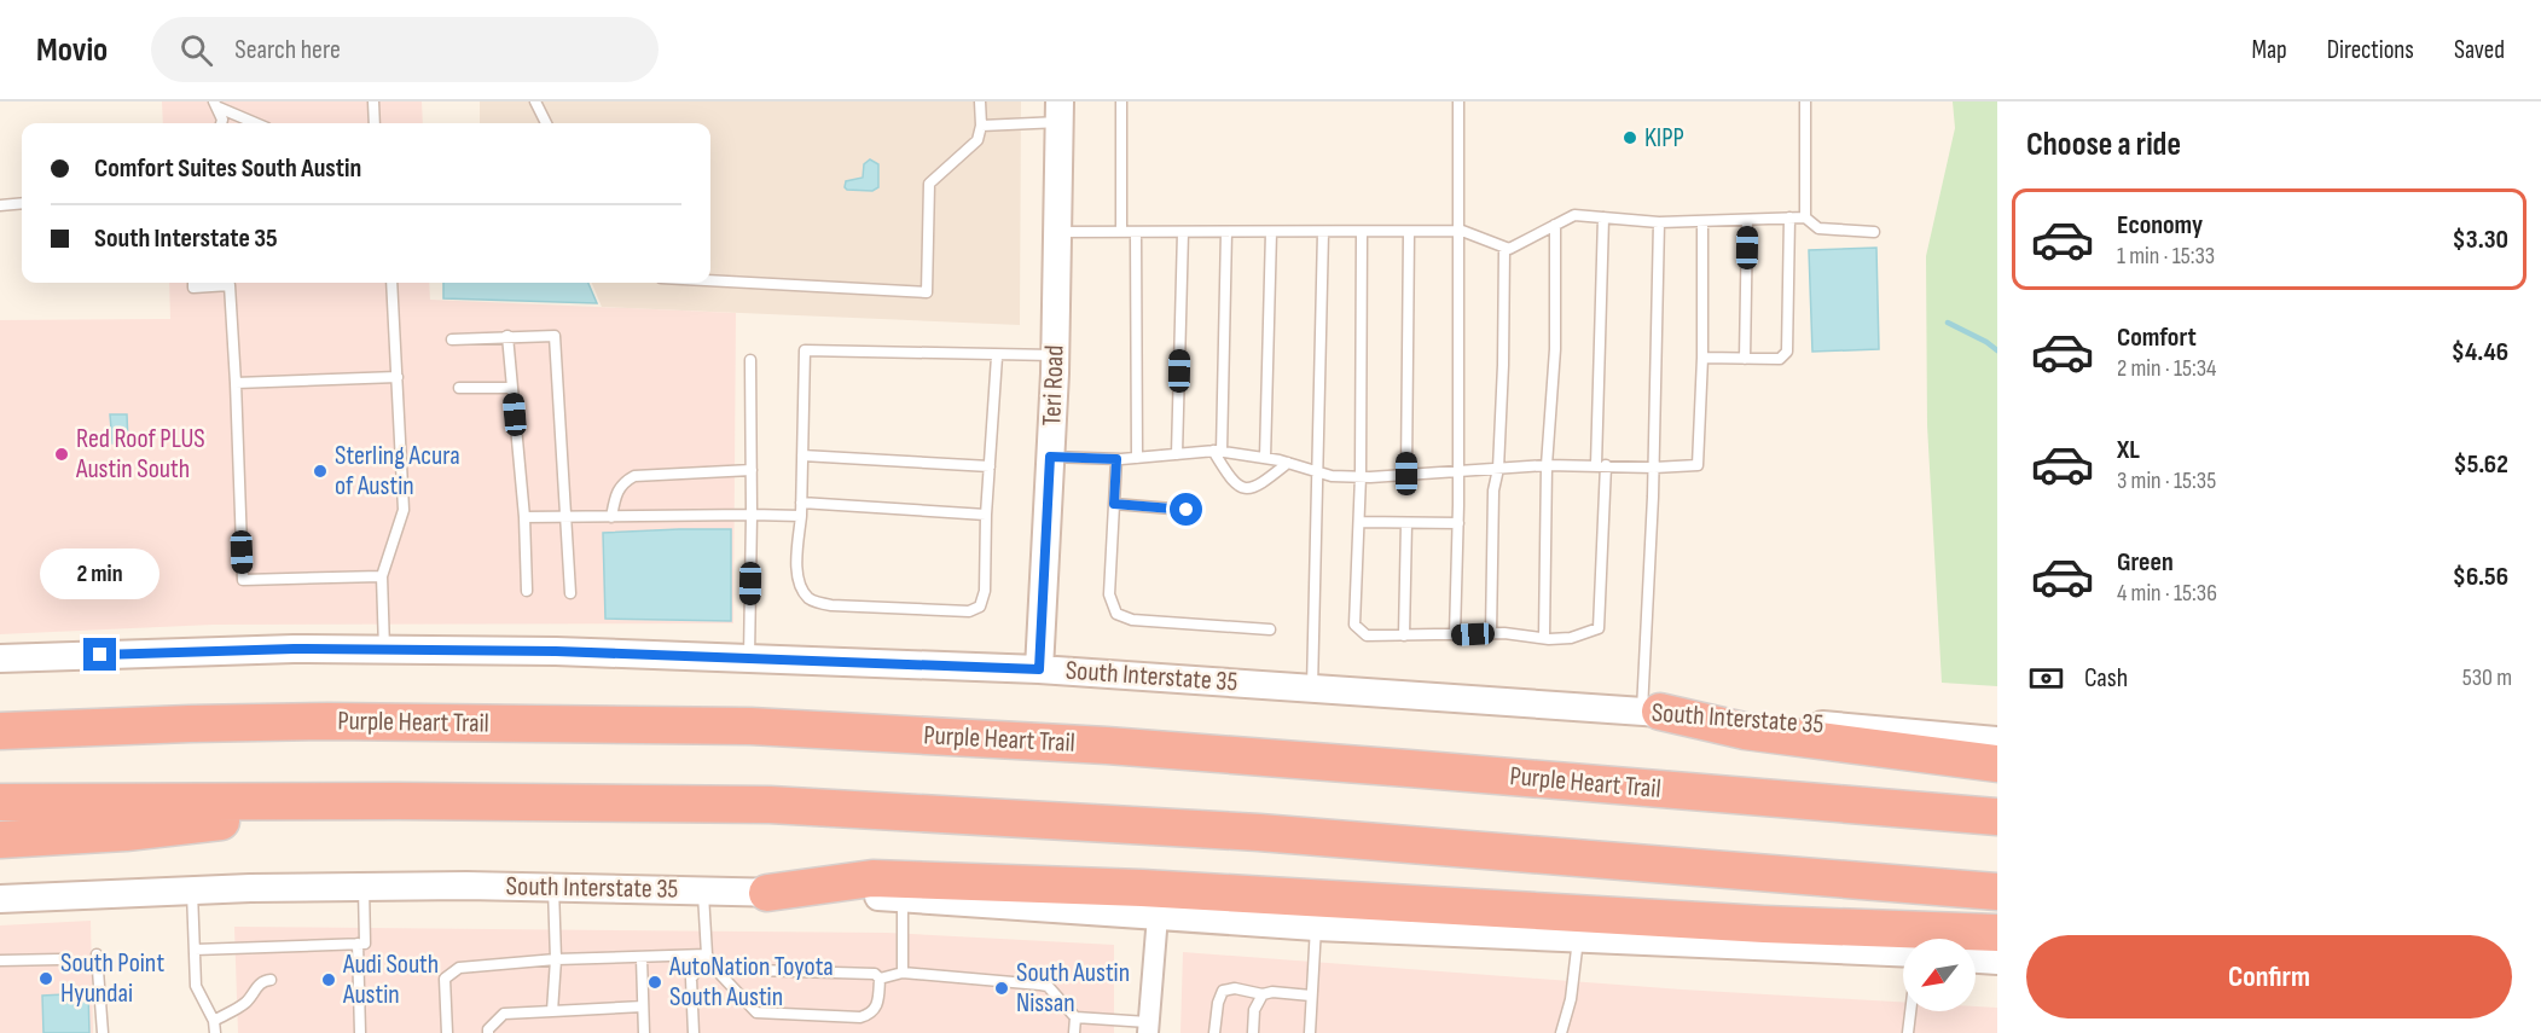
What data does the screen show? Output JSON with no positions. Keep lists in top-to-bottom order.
{
  "streets": {
    "highway": ["Purple Heart Trail"],
    "main road": ["Teri Road", "South Interstate 35"]
  },
  "crossings": [
    ["Teri Road", "South Interstate 35"]
  ],
  "places": [
    "KIPP",
    "Red Roof PLUS Austin South",
    "Sterling Acura of Austin",
    "South Point Hyundai",
    "Audi South Austin",
    "AutoNation Toyota South Austin",
    "South Austin Nissan"
  ],
  "north": "bottom left",
  "page": {
    "header": "Movio",
    "search": "Search here",
    "nav": ["Map", "Directions", "Saved"],
    "heading": "Choose a ride",
    "banner": ["Comfort Suites South Austin", "South Interstate 35"],
    "list": [
      {
        "name": "Economy",
        "note": "1 min · 15:33",
        "value": "$3.30"
      },
      {
        "name": "Comfort",
        "note": "2 min · 15:34",
        "value": "$4.46"
      },
      {
        "name": "XL",
        "note": "3 min · 15:35",
        "value": "$5.62"
      },
      {
        "name": "Green",
        "note": "4 min · 15:36",
        "value": "$6.56"
      }
    ],
    "bubble": "2 min",
    "pay": ["Cash", "530 m"],
    "buttons": "Confirm"
  }
}
